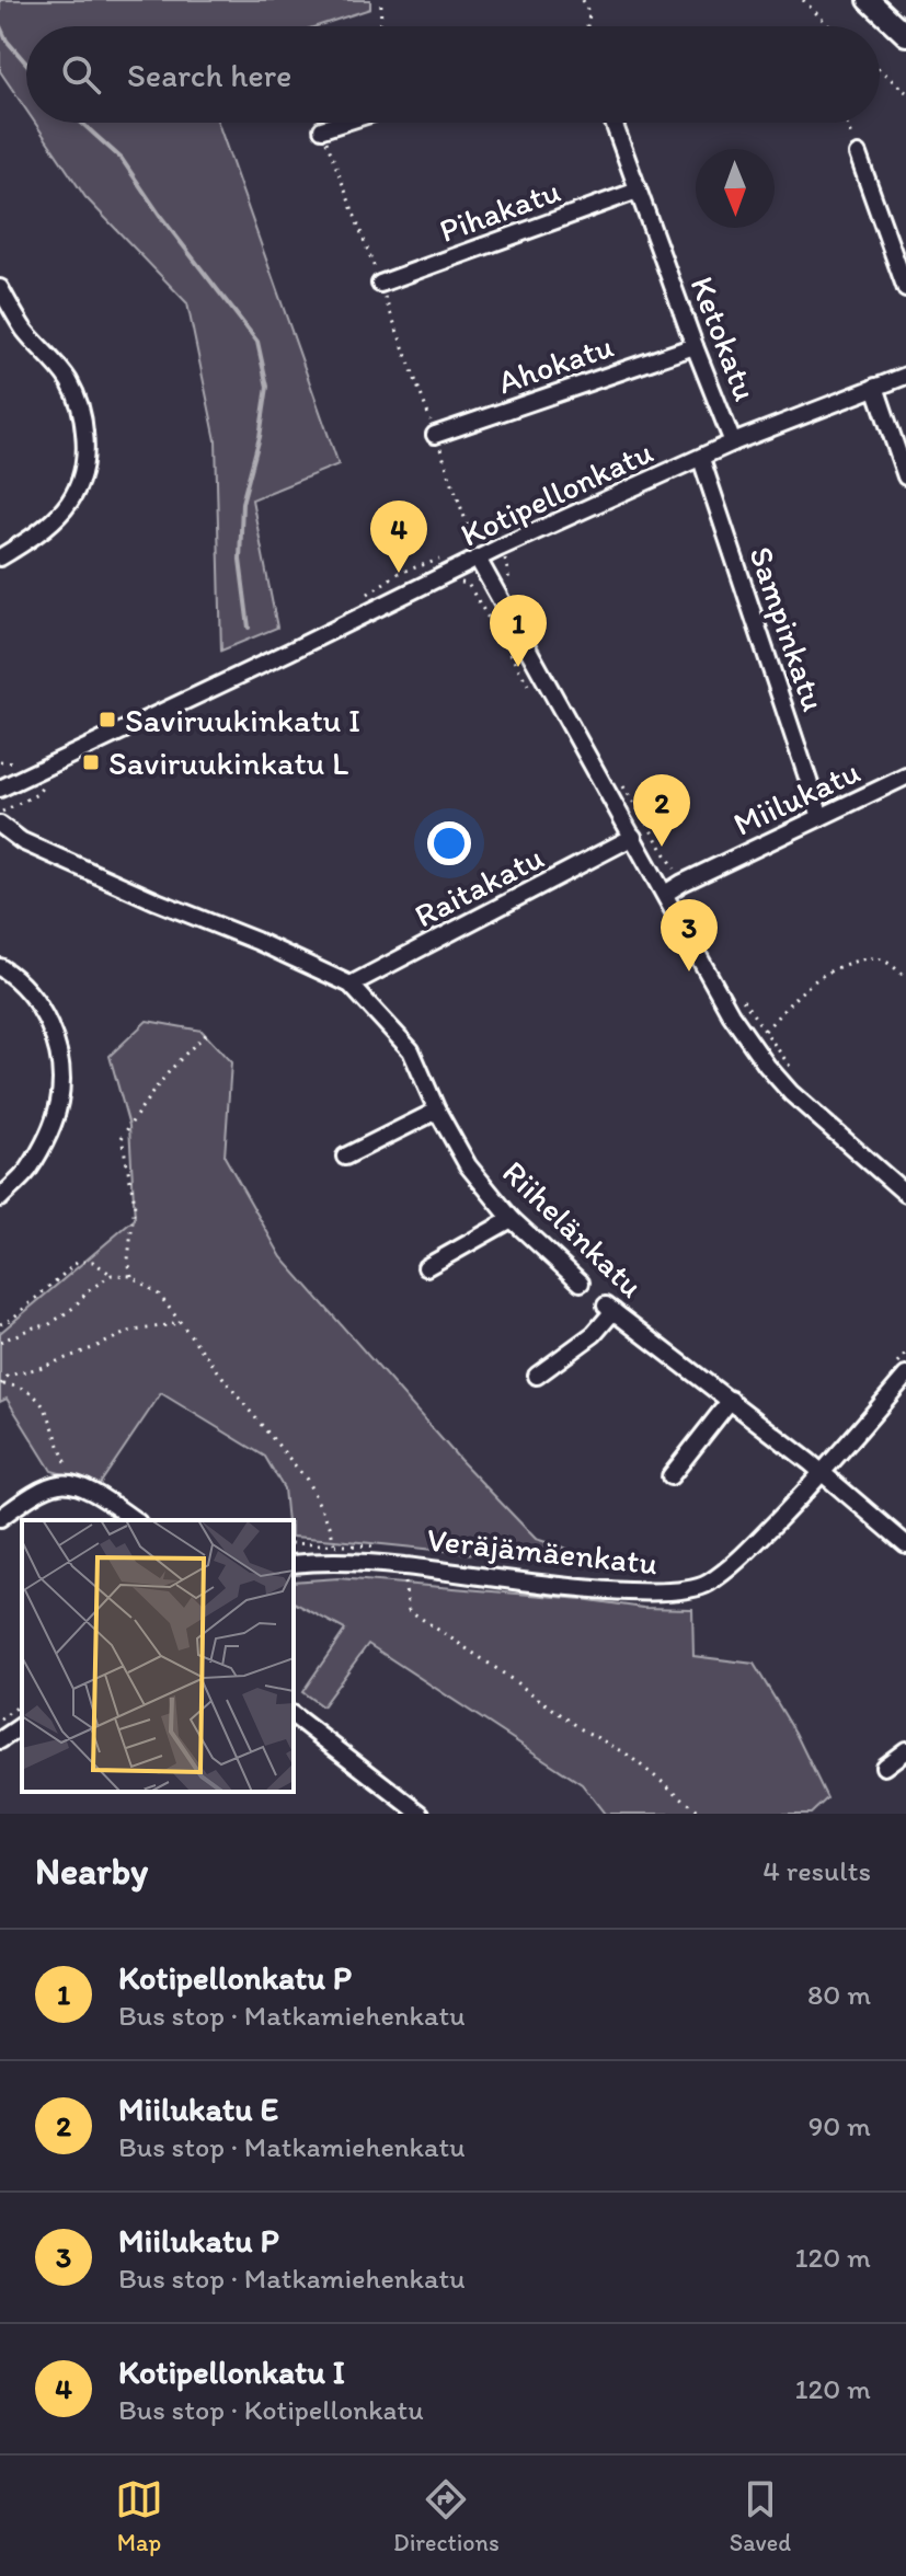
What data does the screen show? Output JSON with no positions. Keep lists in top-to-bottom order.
{
  "streets": {
    "street": [
      "Pihakatu",
      "Ketokatu",
      "Ahokatu",
      "Kotipellonkatu",
      "Sampinkatu",
      "Miilukatu",
      "Raitakatu",
      "Riihelänkatu",
      "Veräjämäenkatu"
    ]
  },
  "crossings": [
    ["Pihakatu", "Ketokatu"],
    ["Ketokatu", "Ahokatu"],
    ["Ketokatu", "Kotipellonkatu"],
    ["Kotipellonkatu", "Sampinkatu"],
    ["Sampinkatu", "Miilukatu"],
    ["Raitakatu", "Riihelänkatu"],
    ["Riihelänkatu", "Veräjämäenkatu"]
  ],
  "places": {
    "transit": ["Saviruukinkatu I", "Saviruukinkatu L"]
  },
  "north": "bottom",
  "page": {
    "search": "Search here",
    "pins": [
      "4",
      "1",
      "2",
      "3"
    ],
    "heading": ["Nearby", "4 results"],
    "list": [
      {
        "mark": "1",
        "name": "Kotipellonkatu P",
        "note": "Bus stop · Matkamiehenkatu",
        "value": "80 m"
      },
      {
        "mark": "2",
        "name": "Miilukatu E",
        "note": "Bus stop · Matkamiehenkatu",
        "value": "90 m"
      },
      {
        "mark": "3",
        "name": "Miilukatu P",
        "note": "Bus stop · Matkamiehenkatu",
        "value": "120 m"
      },
      {
        "mark": "4",
        "name": "Kotipellonkatu I",
        "note": "Bus stop · Kotipellonkatu",
        "value": "120 m"
      }
    ],
    "nav": ["Map", "Directions", "Saved"]
  }
}
